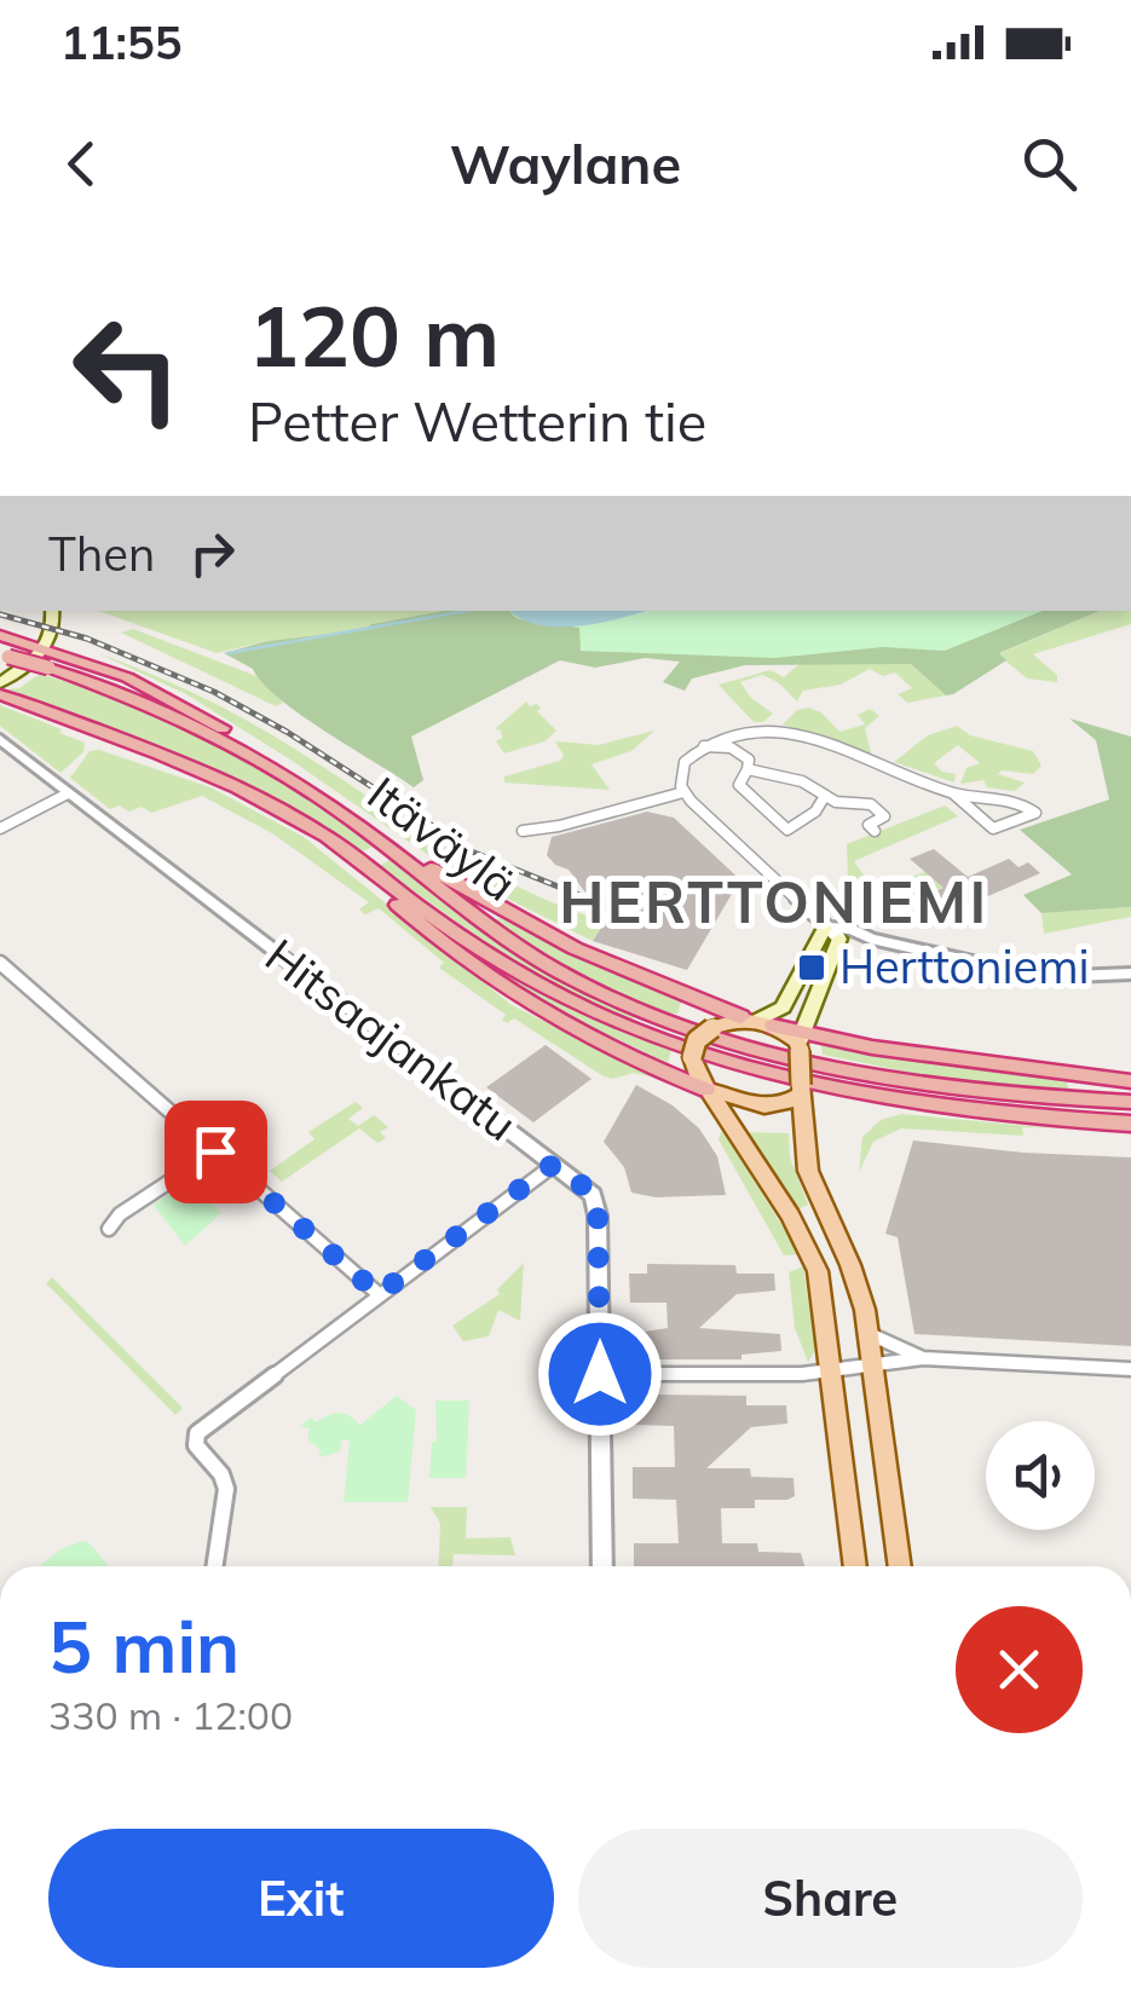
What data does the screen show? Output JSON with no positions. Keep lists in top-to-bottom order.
{
  "streets": {
    "highway": ["Itäväylä"],
    "street": ["Hitsaajankatu"]
  },
  "districts": ["HERTTONIEMI"],
  "places": {
    "transit": ["Herttoniemi"]
  },
  "page": {
    "status": "11:55",
    "header": "Waylane",
    "turn": ["120 m", "Petter Wetterin tie"],
    "then": "Then",
    "heading": ["5 min", "330 m · 12:00"],
    "buttons": ["Exit", "Share"]
  }
}
